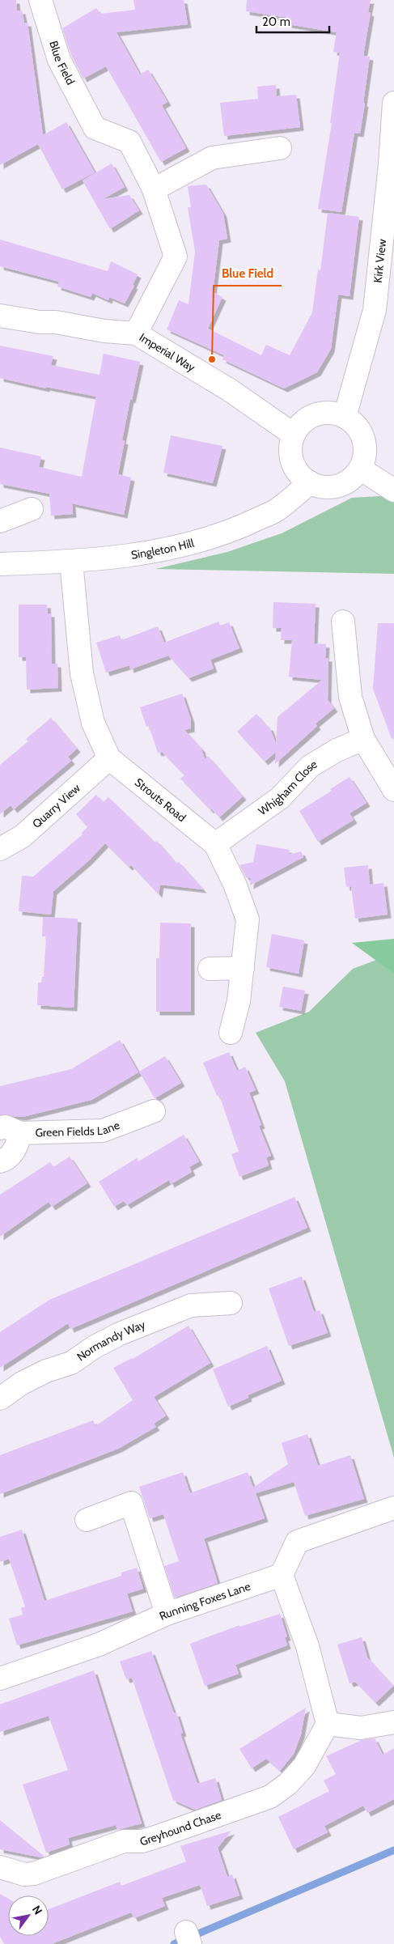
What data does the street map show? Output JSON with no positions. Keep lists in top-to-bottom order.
{
  "streets": {
    "street": [
      "Blue Field",
      "Kirk View",
      "Imperial Way",
      "Singleton Hill",
      "Whigham Close",
      "Strouts Road",
      "Quarry View",
      "Green Fields Lane",
      "Normandy Way",
      "Running Foxes Lane",
      "Greyhound Chase"
    ]
  },
  "crossings": [
    ["Blue Field", "Imperial Way"],
    ["Kirk View", "Imperial Way"],
    ["Kirk View", "Singleton Hill"],
    ["Imperial Way", "Singleton Hill"],
    ["Singleton Hill", "Strouts Road"],
    ["Whigham Close", "Strouts Road"],
    ["Strouts Road", "Quarry View"]
  ],
  "places": ["Blue Field"],
  "scale_bar": "20 m",
  "north": "top right"
}
